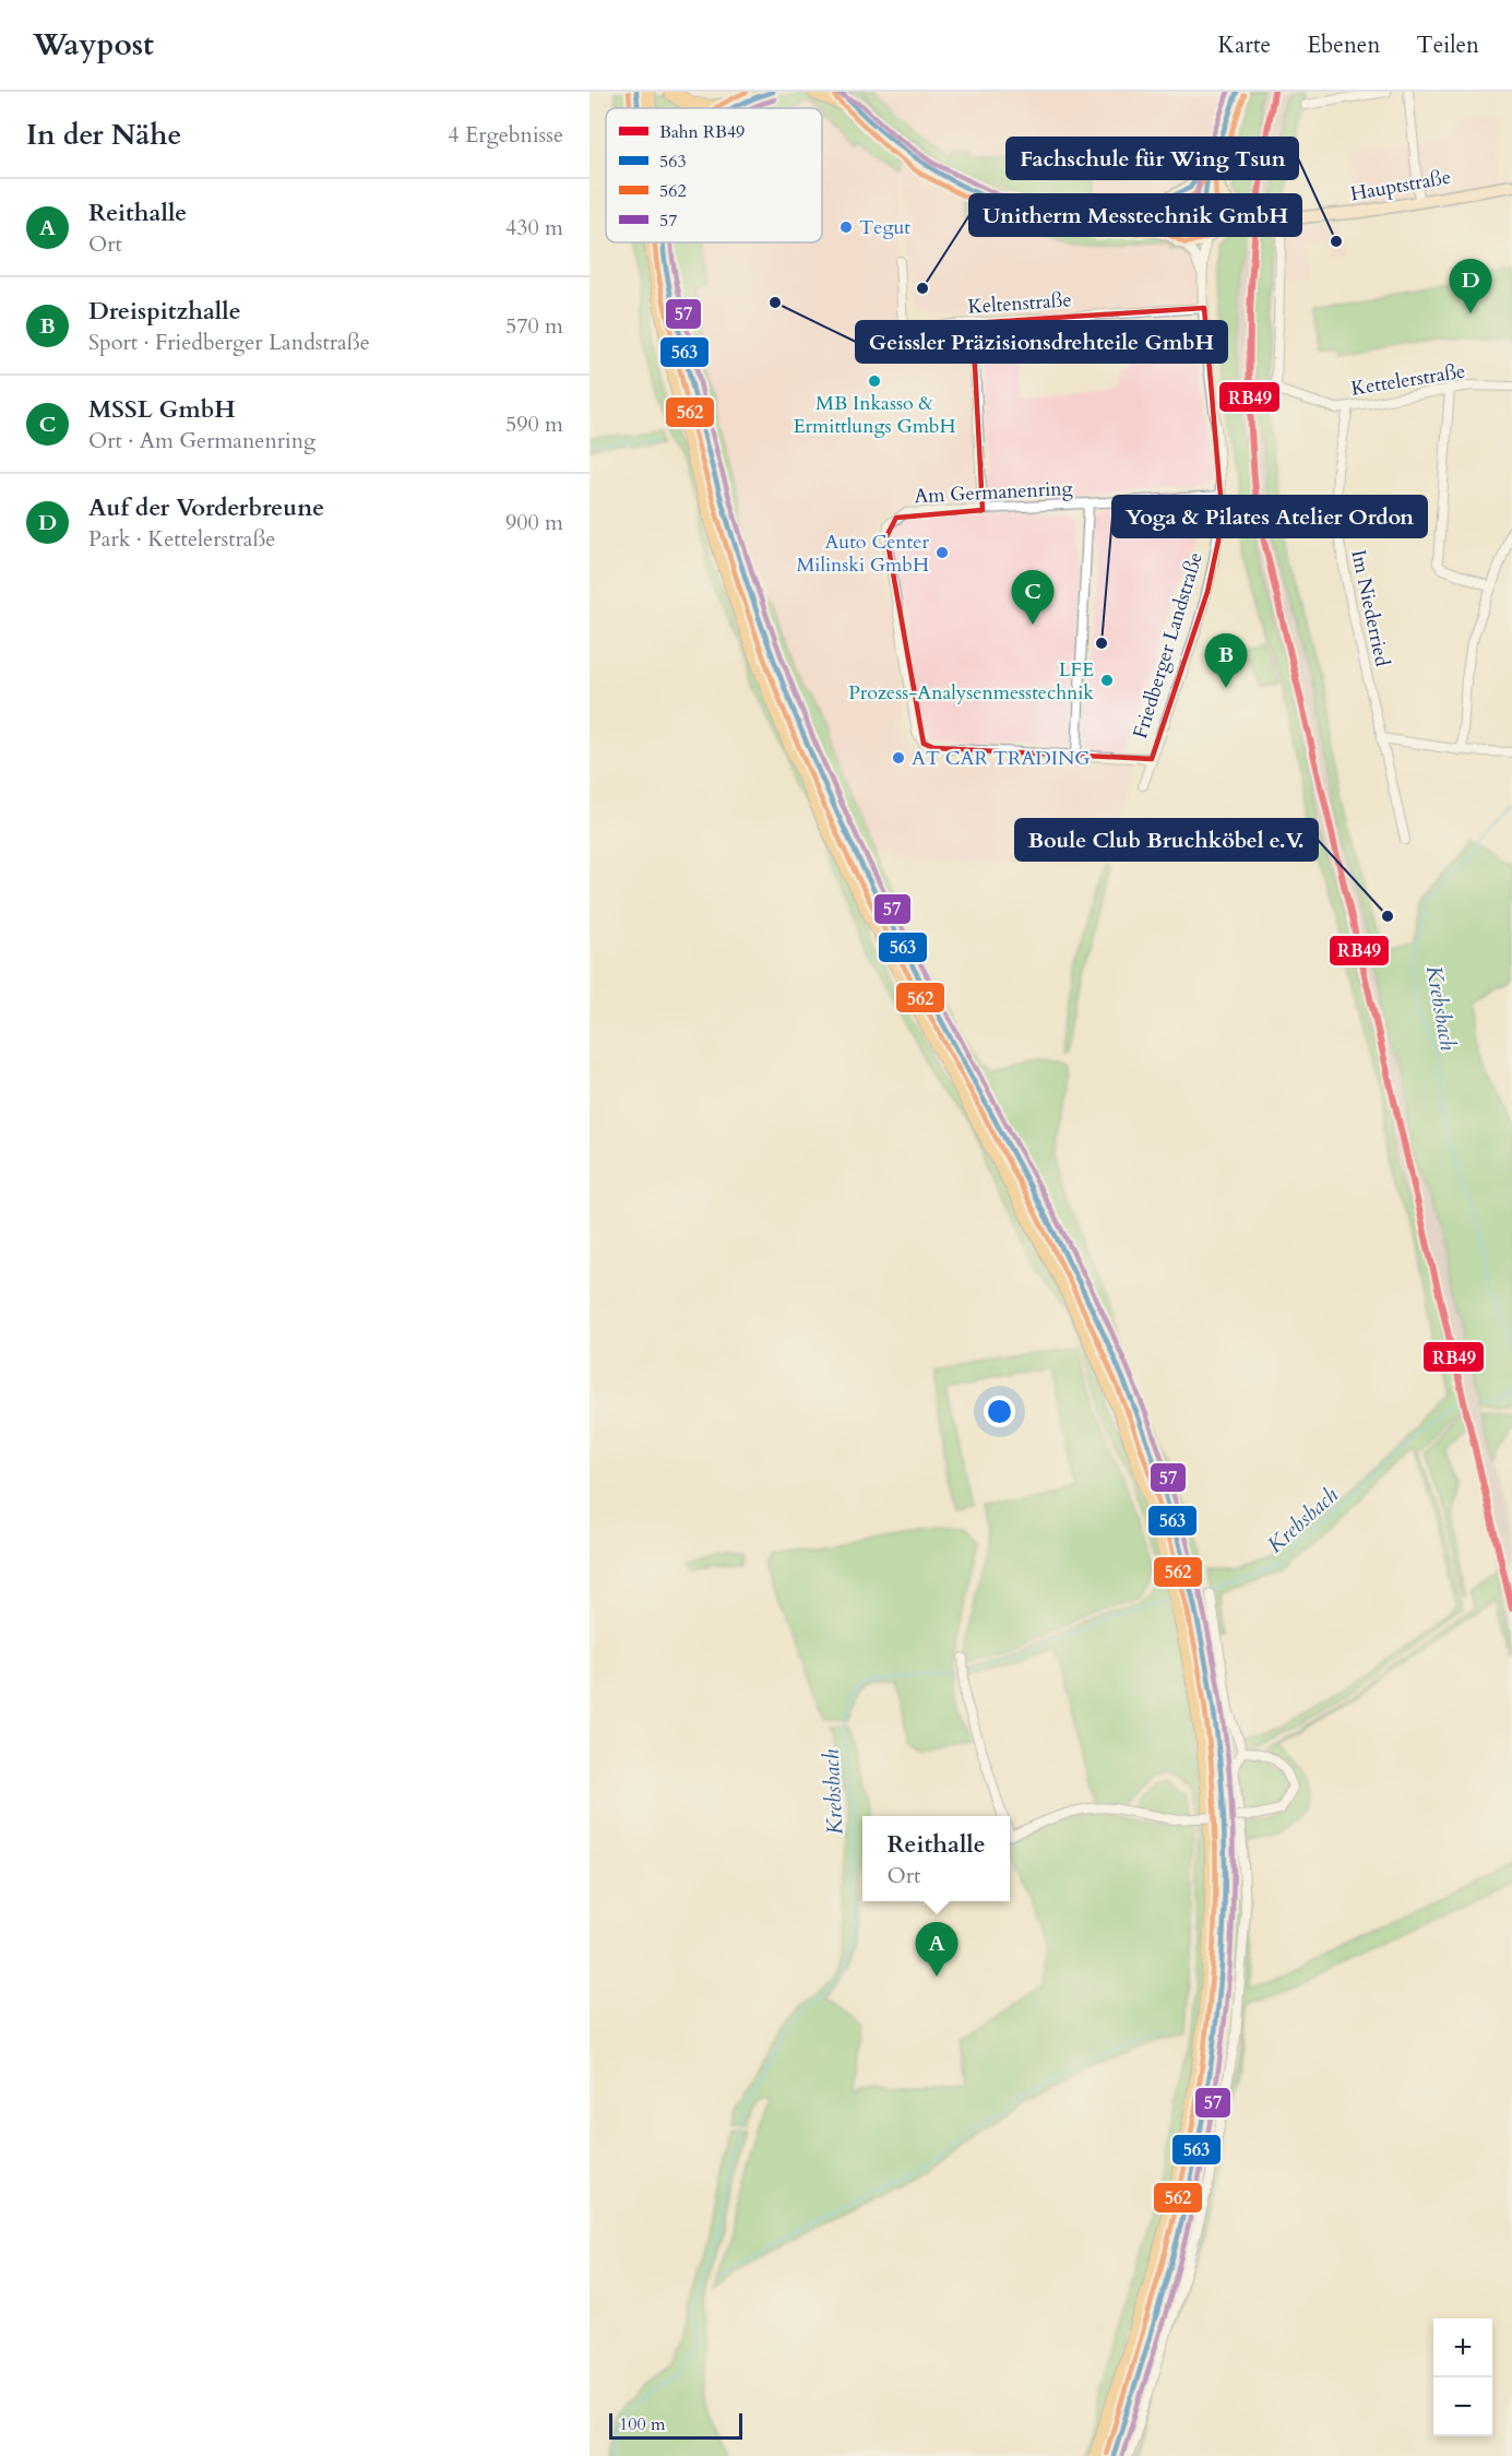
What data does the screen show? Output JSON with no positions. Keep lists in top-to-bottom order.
{
  "streets": {
    "main road": ["Hauptstraße", "Friedberger Landstraße"],
    "street": [
      "Keltenstraße",
      "Kettelerstraße",
      "Am Germanenring",
      "Im Niederried"
    ]
  },
  "crossings": [
    ["Hauptstraße", "Kettelerstraße"],
    ["Hauptstraße", "Friedberger Landstraße"],
    ["Keltenstraße", "Friedberger Landstraße"],
    ["Kettelerstraße", "Im Niederried"],
    ["Am Germanenring", "Friedberger Landstraße"]
  ],
  "water": ["Krebsbach"],
  "places": [
    "Tegut",
    "Fachschule für Wing Tsun",
    "Unitherm Messtechnik GmbH",
    "Geissler Präzisionsdrehteile GmbH",
    "MB Inkasso & Ermittlungs GmbH",
    "Auto Center Milinski GmbH",
    "Yoga & Pilates Atelier Ordon",
    "LFE Prozess-Analysenmesstechnik",
    "AT CAR TRADING",
    "Boule Club Bruchköbel e.V."
  ],
  "lines": [
    "rail line RB49",
    "transit line 563",
    "transit line 562",
    "transit line 57"
  ],
  "legend": [
    "Bahn RB49",
    "563",
    "562",
    "57"
  ],
  "scale_bar": "100 m",
  "page": {
    "header": "Waypost",
    "nav": ["Karte", "Ebenen", "Teilen"],
    "heading": ["In der Nähe", "4 Ergebnisse"],
    "list": [
      {
        "mark": "A",
        "name": "Reithalle",
        "note": "Ort",
        "value": "430 m"
      },
      {
        "mark": "B",
        "name": "Dreispitzhalle",
        "note": "Sport · Friedberger Landstraße",
        "value": "570 m"
      },
      {
        "mark": "C",
        "name": "MSSL GmbH",
        "note": "Ort · Am Germanenring",
        "value": "590 m"
      },
      {
        "mark": "D",
        "name": "Auf der Vorderbreune",
        "note": "Park · Kettelerstraße",
        "value": "900 m"
      }
    ],
    "pins": [
      "D",
      "C",
      "B",
      "A"
    ],
    "popup": ["Reithalle", "Ort"],
    "map_buttons": ["+", "−"],
    "scale": "100 m"
  }
}
